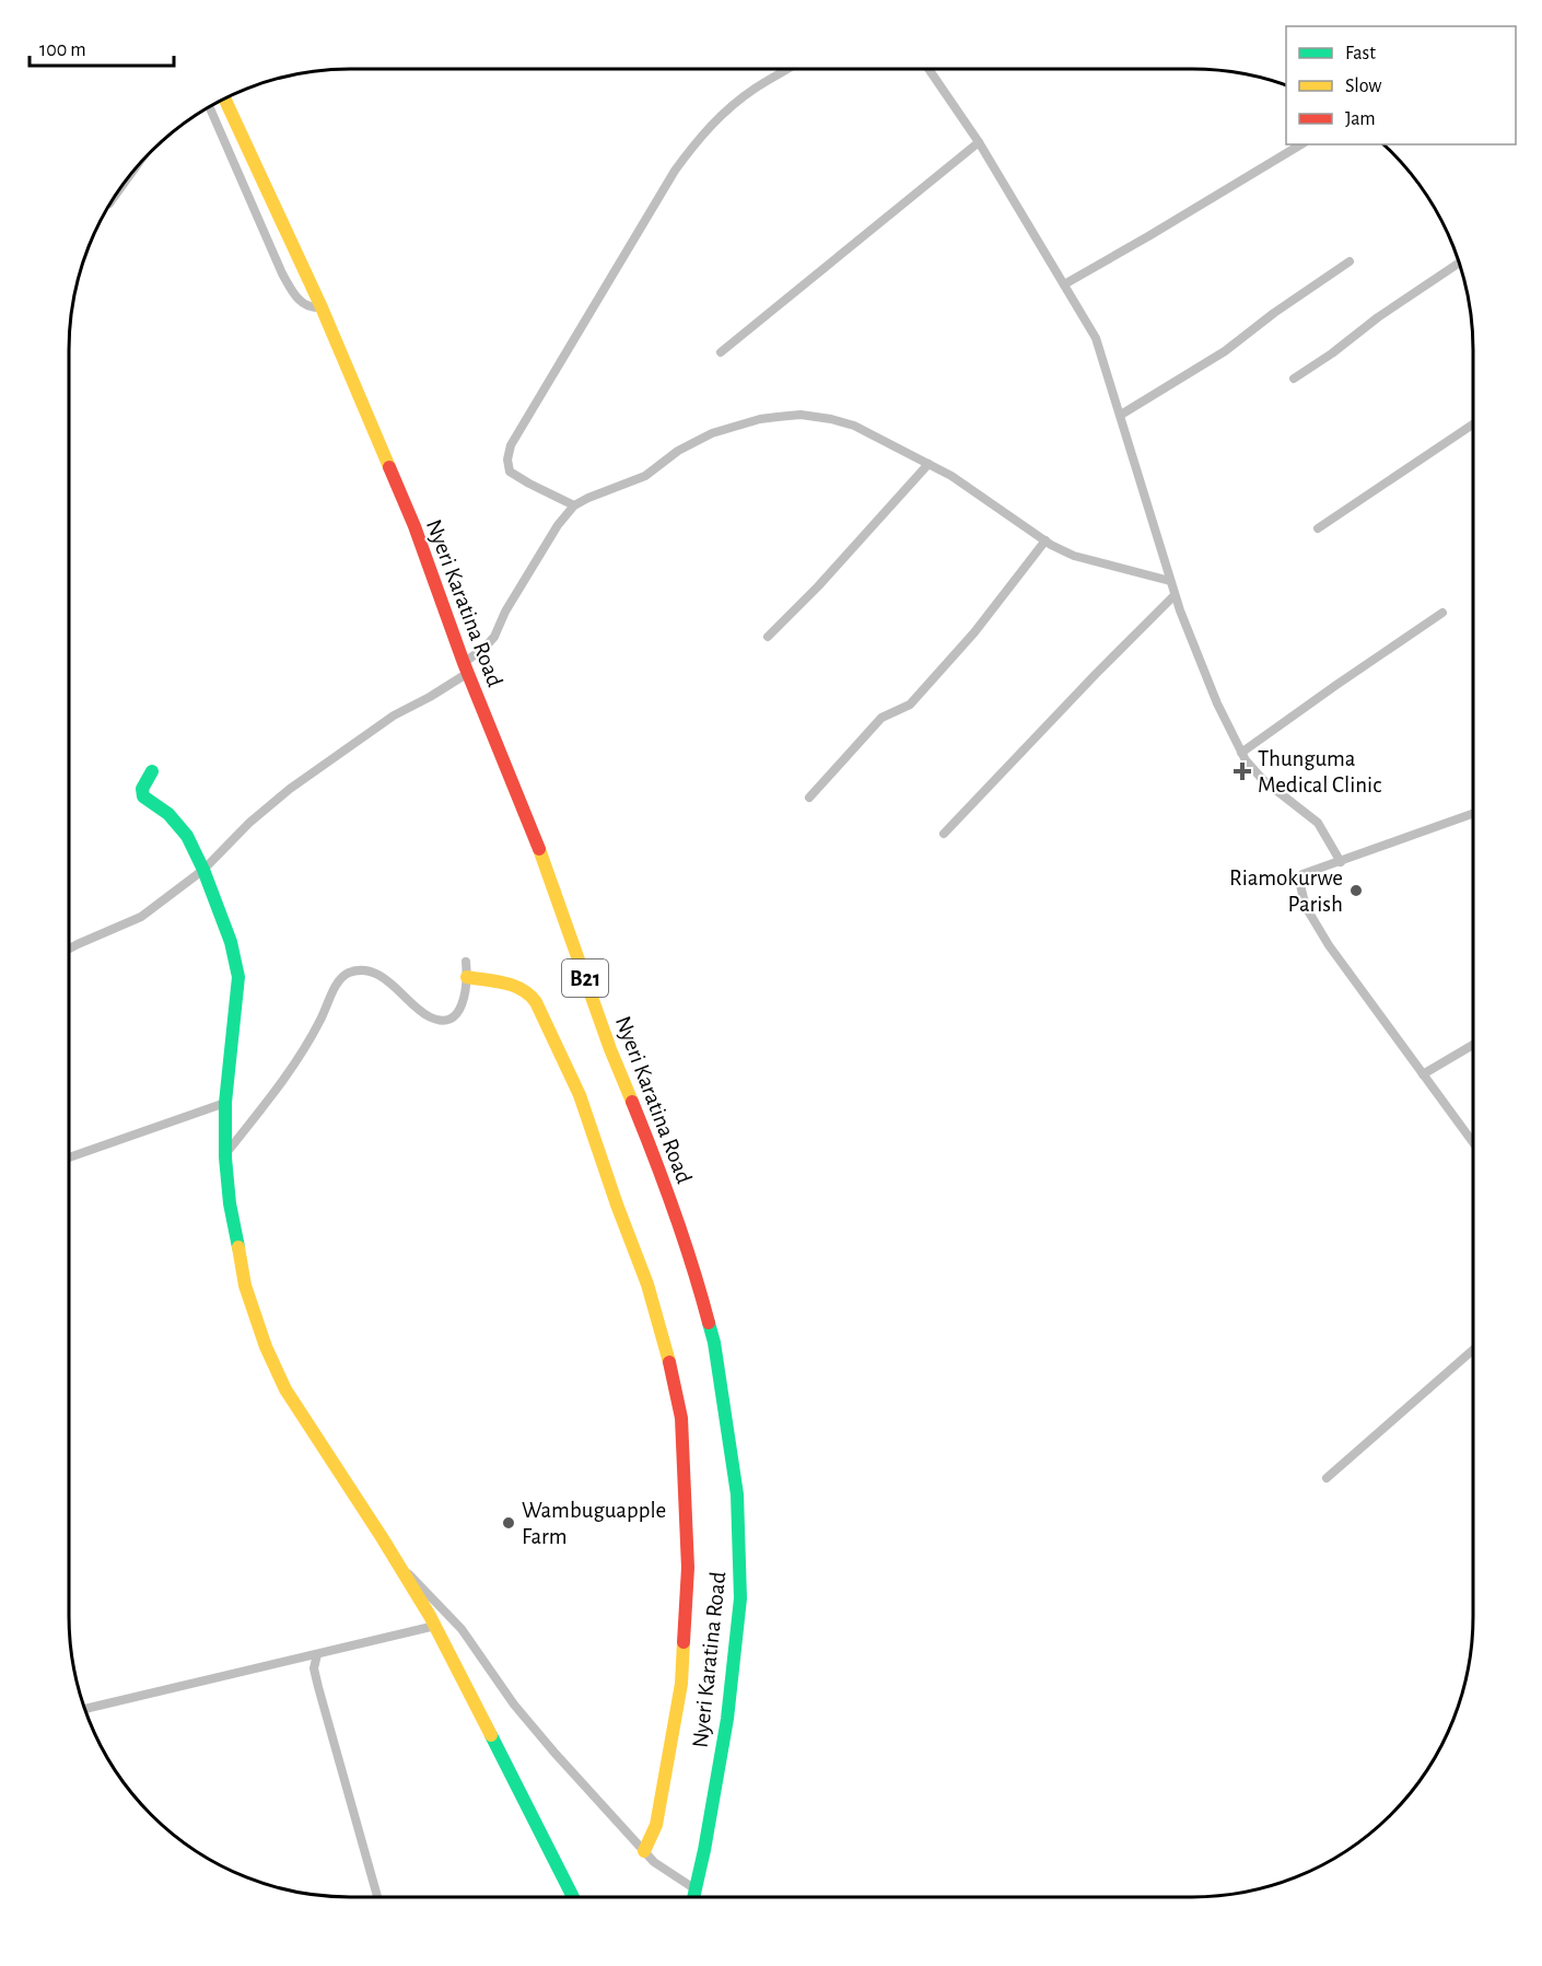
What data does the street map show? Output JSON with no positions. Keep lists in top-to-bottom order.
{
  "streets": {
    "main road": ["Nyeri Karatina Road", "B21"]
  },
  "places": {
    "health": ["Thunguma Medical Clinic"],
    "other": ["Riamokurwe Parish", "Wambuguapple Farm"]
  },
  "legend": ["Fast", "Slow", "Jam"],
  "scale_bar": "100 m"
}
